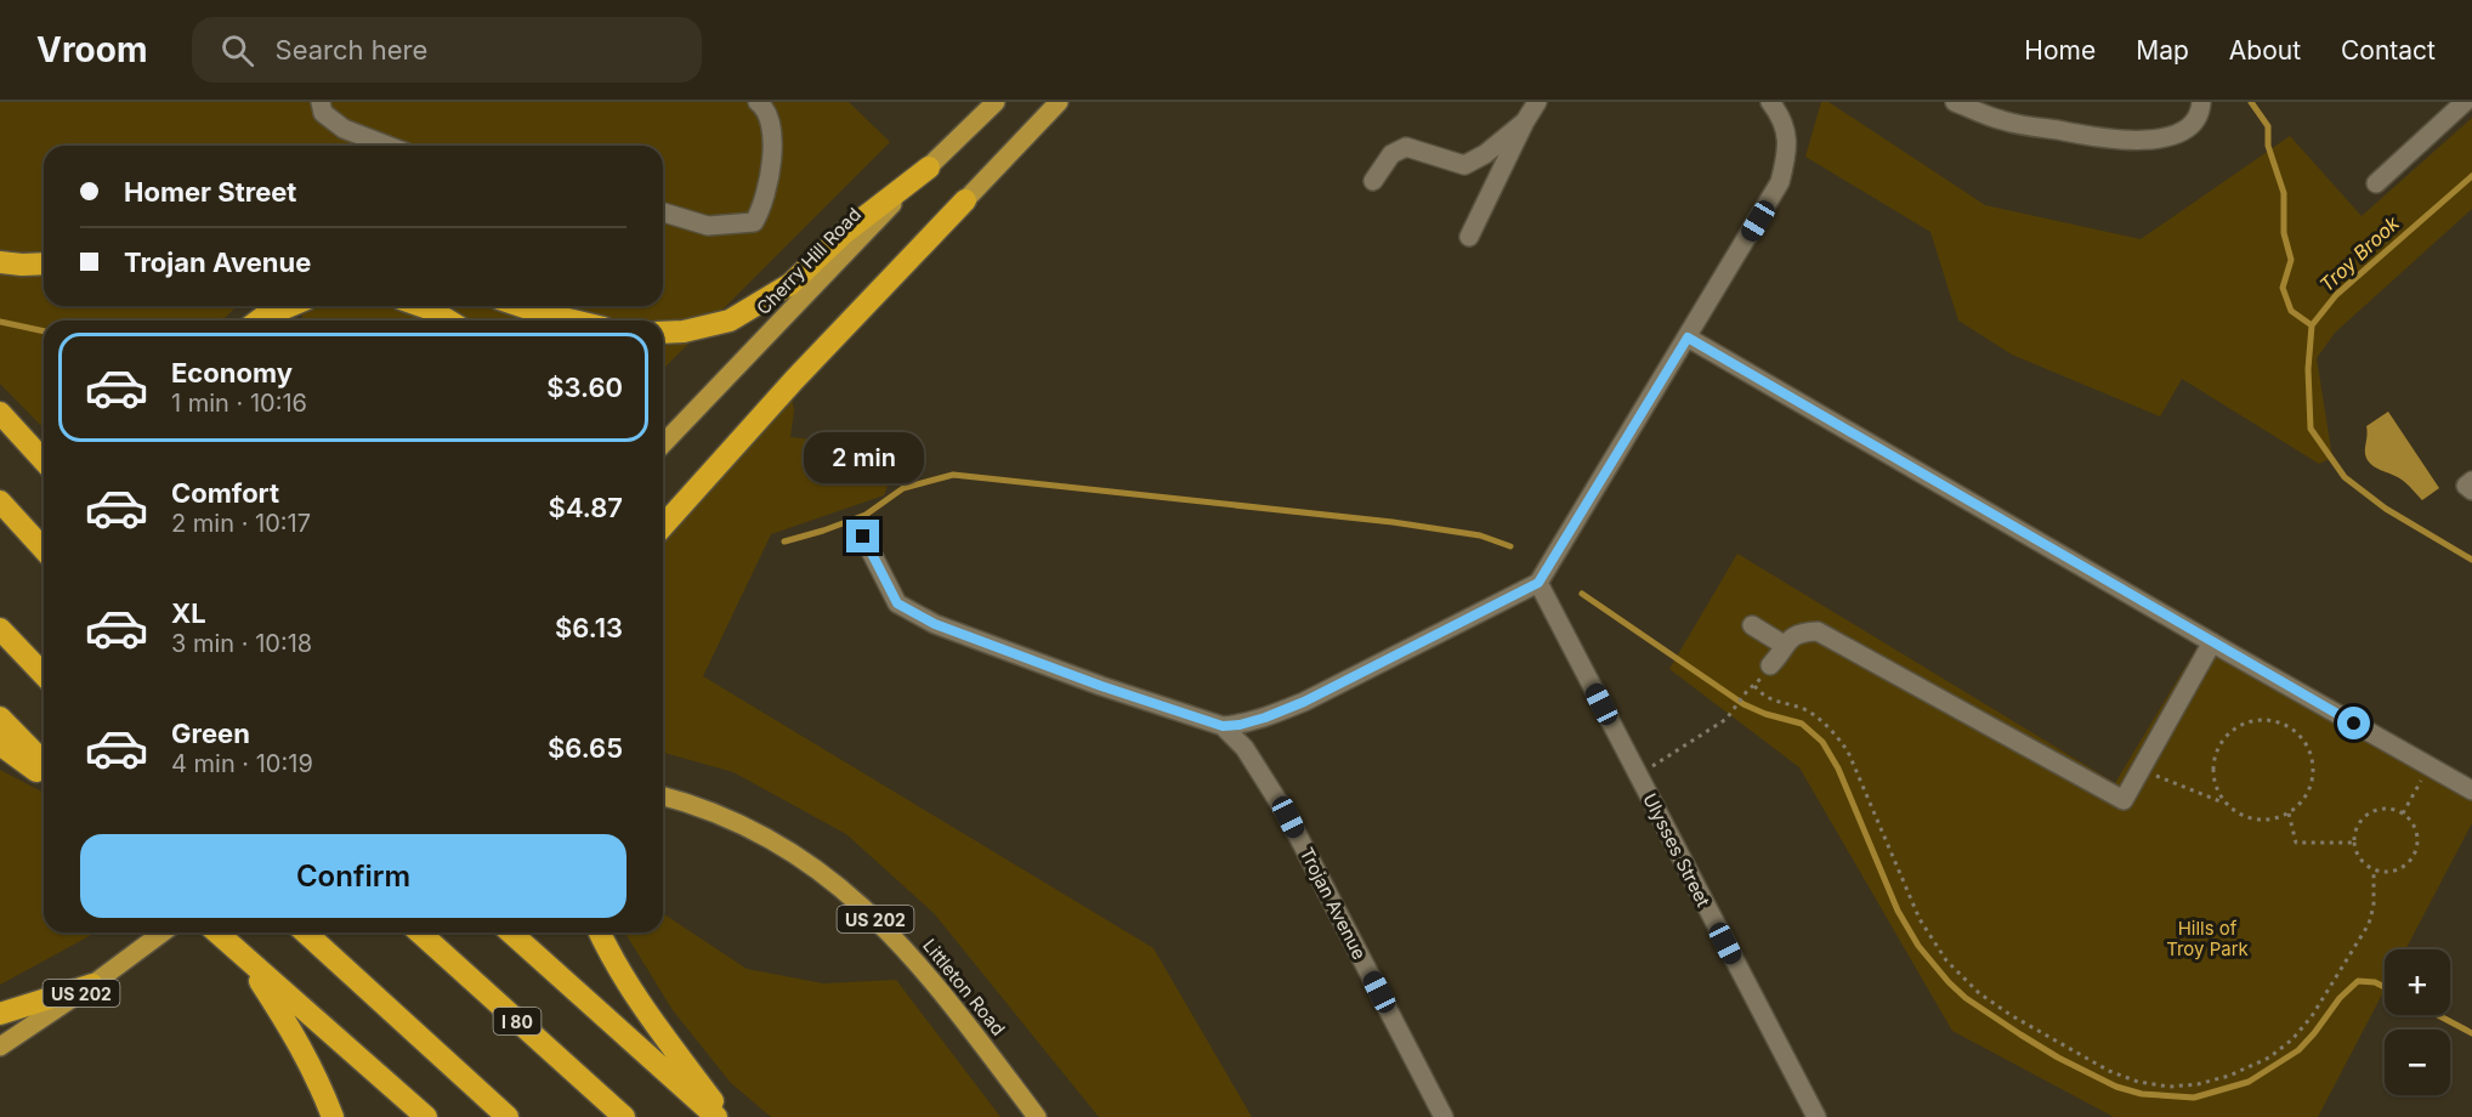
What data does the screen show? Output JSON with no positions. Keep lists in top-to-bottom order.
{
  "streets": {
    "highway": ["I 80"],
    "main road": ["Cherry Hill Road", "US 202", "Littleton Road"],
    "street": ["Ulysses Street", "Trojan Avenue"]
  },
  "water": ["Troy Brook"],
  "parks": ["Hills of Troy Park"],
  "page": {
    "header": "Vroom",
    "search": "Search here",
    "nav": [
      "Home",
      "Map",
      "About",
      "Contact"
    ],
    "banner": ["Homer Street", "Trojan Avenue"],
    "list": [
      {
        "name": "Economy",
        "note": "1 min · 10:16",
        "value": "$3.60"
      },
      {
        "name": "Comfort",
        "note": "2 min · 10:17",
        "value": "$4.87"
      },
      {
        "name": "XL",
        "note": "3 min · 10:18",
        "value": "$6.13"
      },
      {
        "name": "Green",
        "note": "4 min · 10:19",
        "value": "$6.65"
      }
    ],
    "bubble": "2 min",
    "buttons": "Confirm",
    "map_buttons": ["+", "−"]
  }
}
